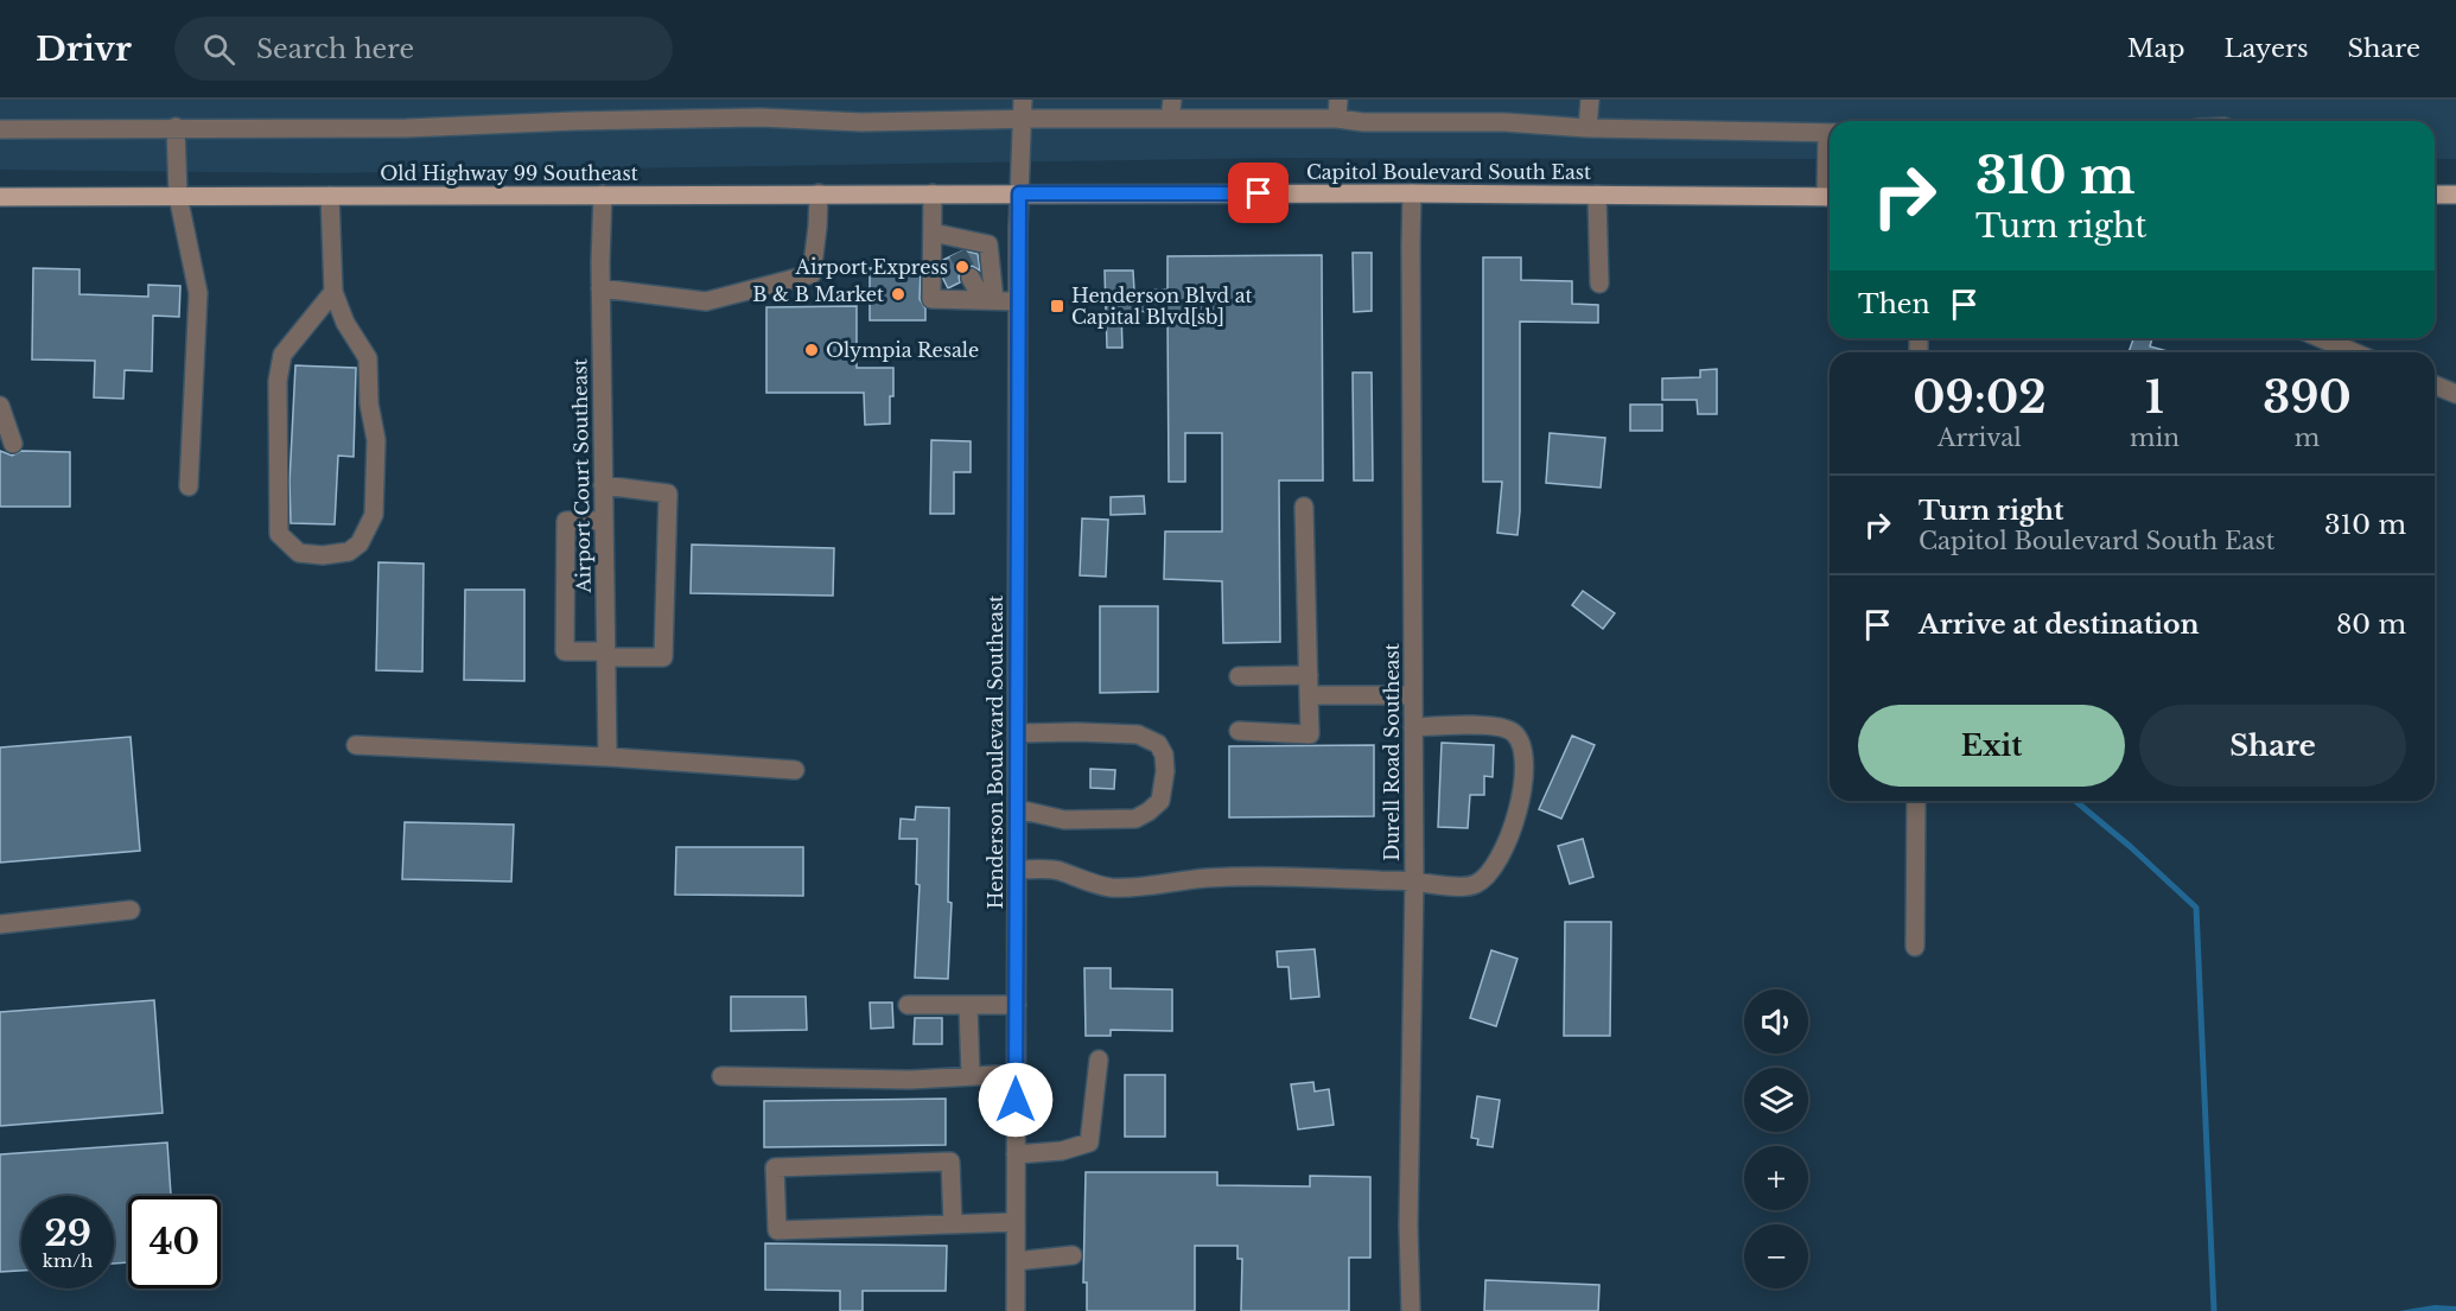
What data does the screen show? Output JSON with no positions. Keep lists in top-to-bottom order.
{
  "streets": {
    "main road": ["Capitol Boulevard South East", "Old Highway 99 Southeast"],
    "street": ["Airport Court Southeast", "Henderson Boulevard Southeast", "Durell Road Southeast"]
  },
  "crossings": [
    ["Capitol Boulevard South East", "Old Highway 99 Southeast"],
    ["Capitol Boulevard South East", "Henderson Boulevard Southeast"],
    ["Capitol Boulevard South East", "Durell Road Southeast"],
    ["Old Highway 99 Southeast", "Airport Court Southeast"],
    ["Old Highway 99 Southeast", "Henderson Boulevard Southeast"]
  ],
  "places": {
    "other": ["Airport Express", "B & B Market", "Olympia Resale"],
    "transit": ["Henderson Blvd at Capital Blvd[sb]"]
  },
  "page": {
    "header": "Drivr",
    "search": "Search here",
    "nav": ["Map", "Layers", "Share"],
    "turn": ["310 m", "Turn right"],
    "then": "Then",
    "eta": [
      "09:02",
      "Arrival",
      "1",
      "min",
      "390",
      "m"
    ],
    "list": [
      {
        "name": "Turn right",
        "note": "Capitol Boulevard South East",
        "value": "310 m"
      },
      {
        "name": "Arrive at destination",
        "value": "80 m"
      }
    ],
    "buttons": ["Exit", "Share"],
    "map_buttons": ["+", "−"],
    "speed": "29 km/h",
    "limit": "40"
  }
}
